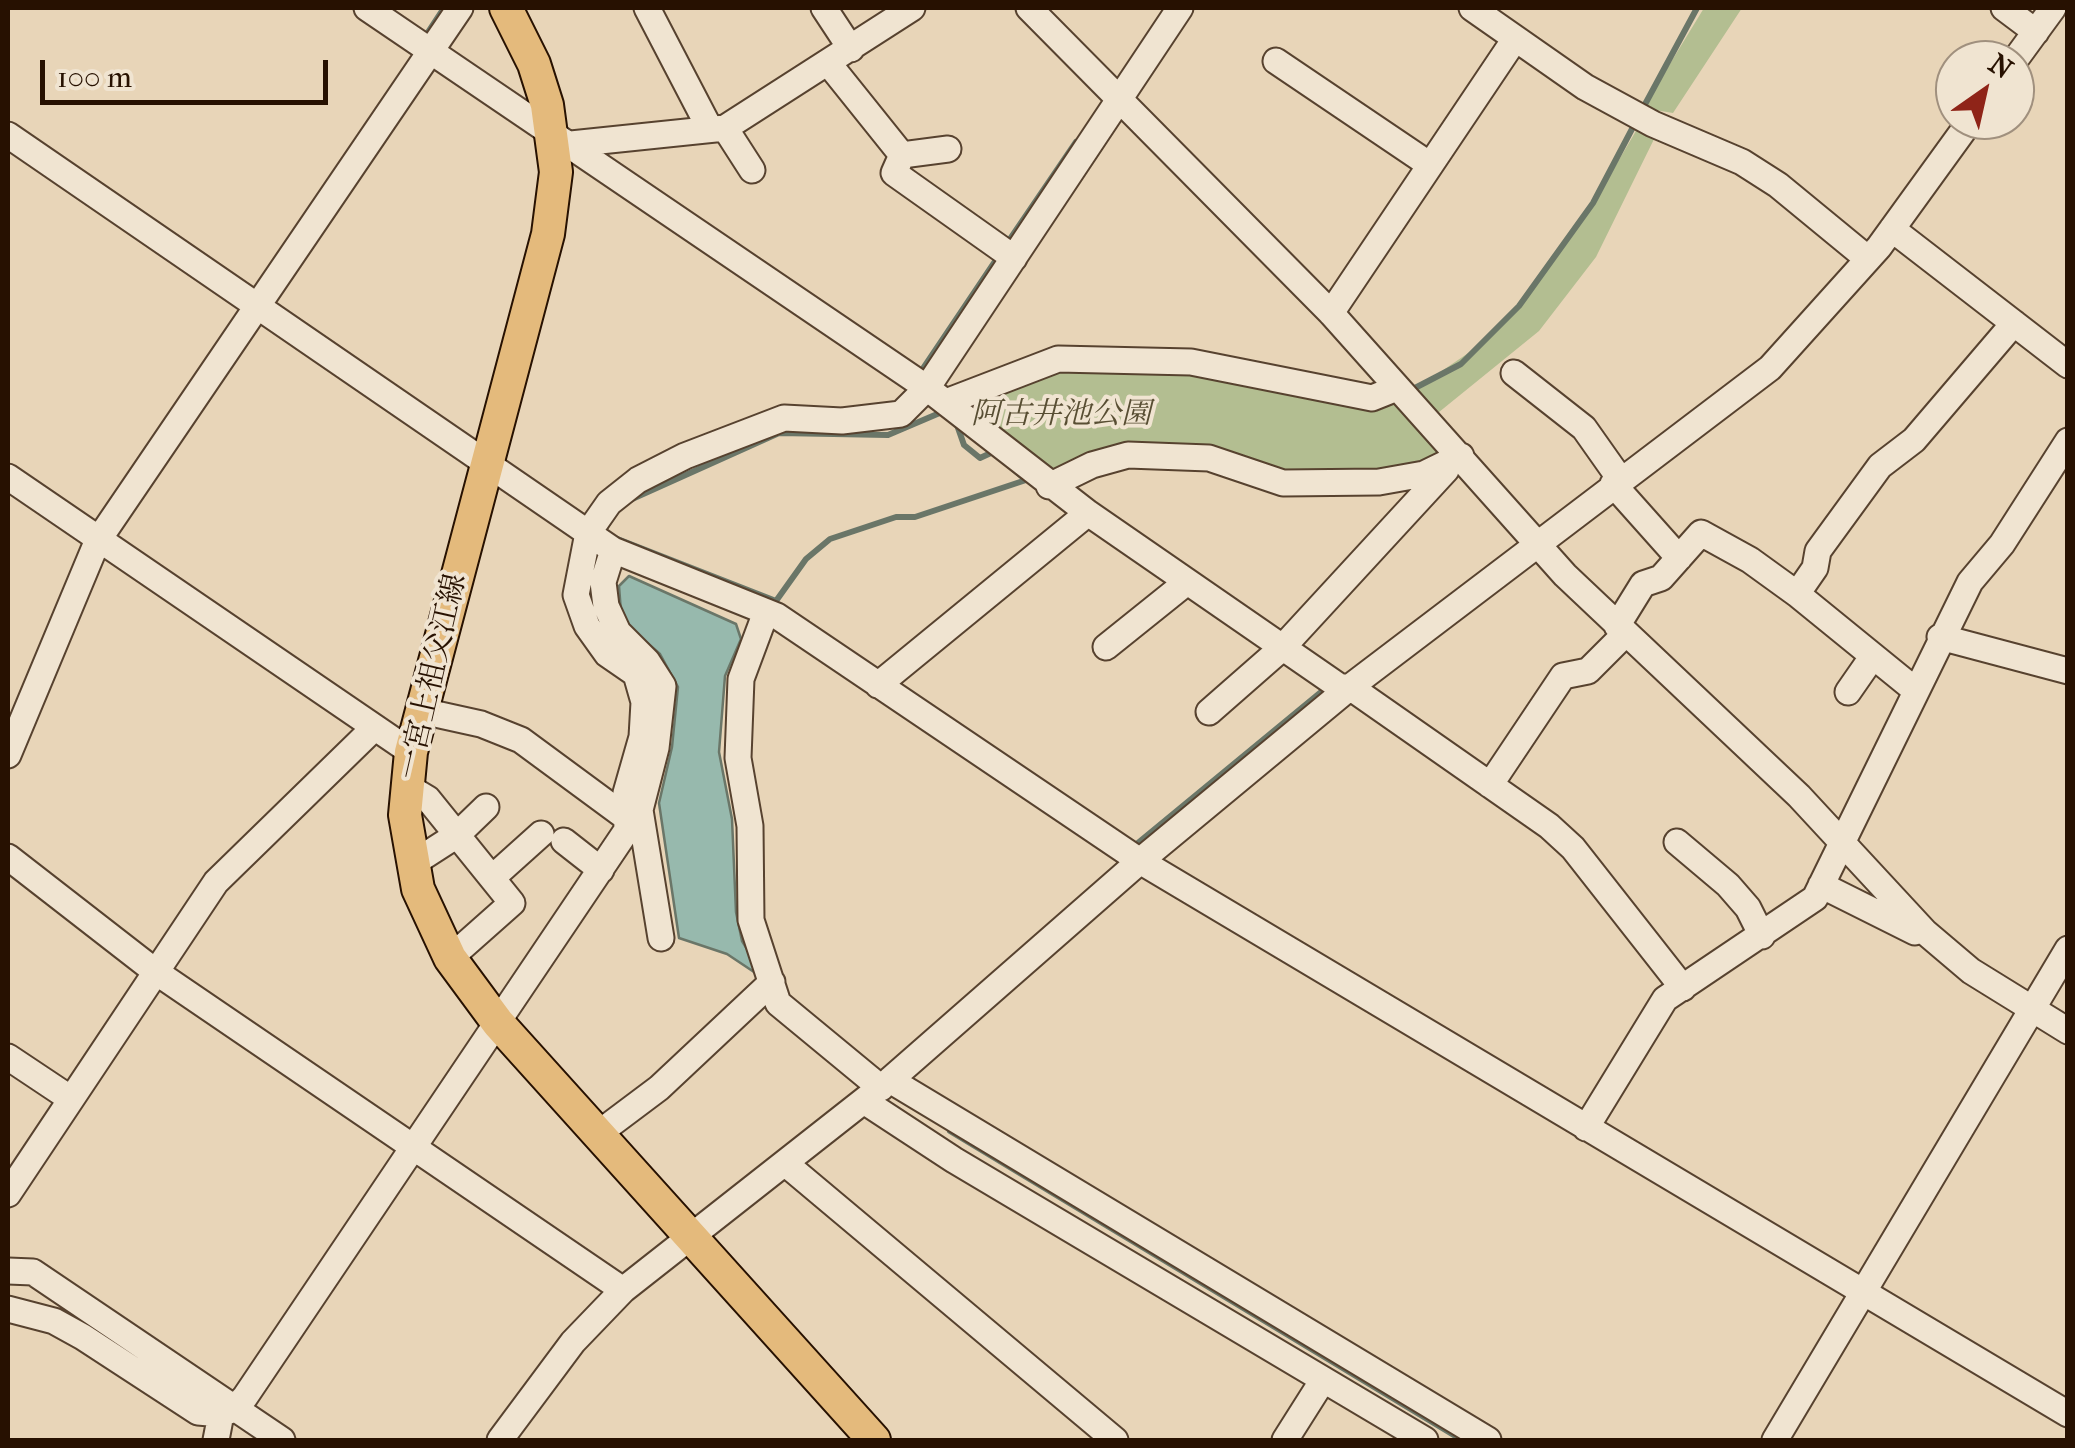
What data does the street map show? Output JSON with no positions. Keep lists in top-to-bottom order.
{
  "streets": {
    "main road": ["一宮上祖父江線"]
  },
  "parks": ["阿古井池公園"],
  "scale_bar": "100 m",
  "north": "top right"
}
